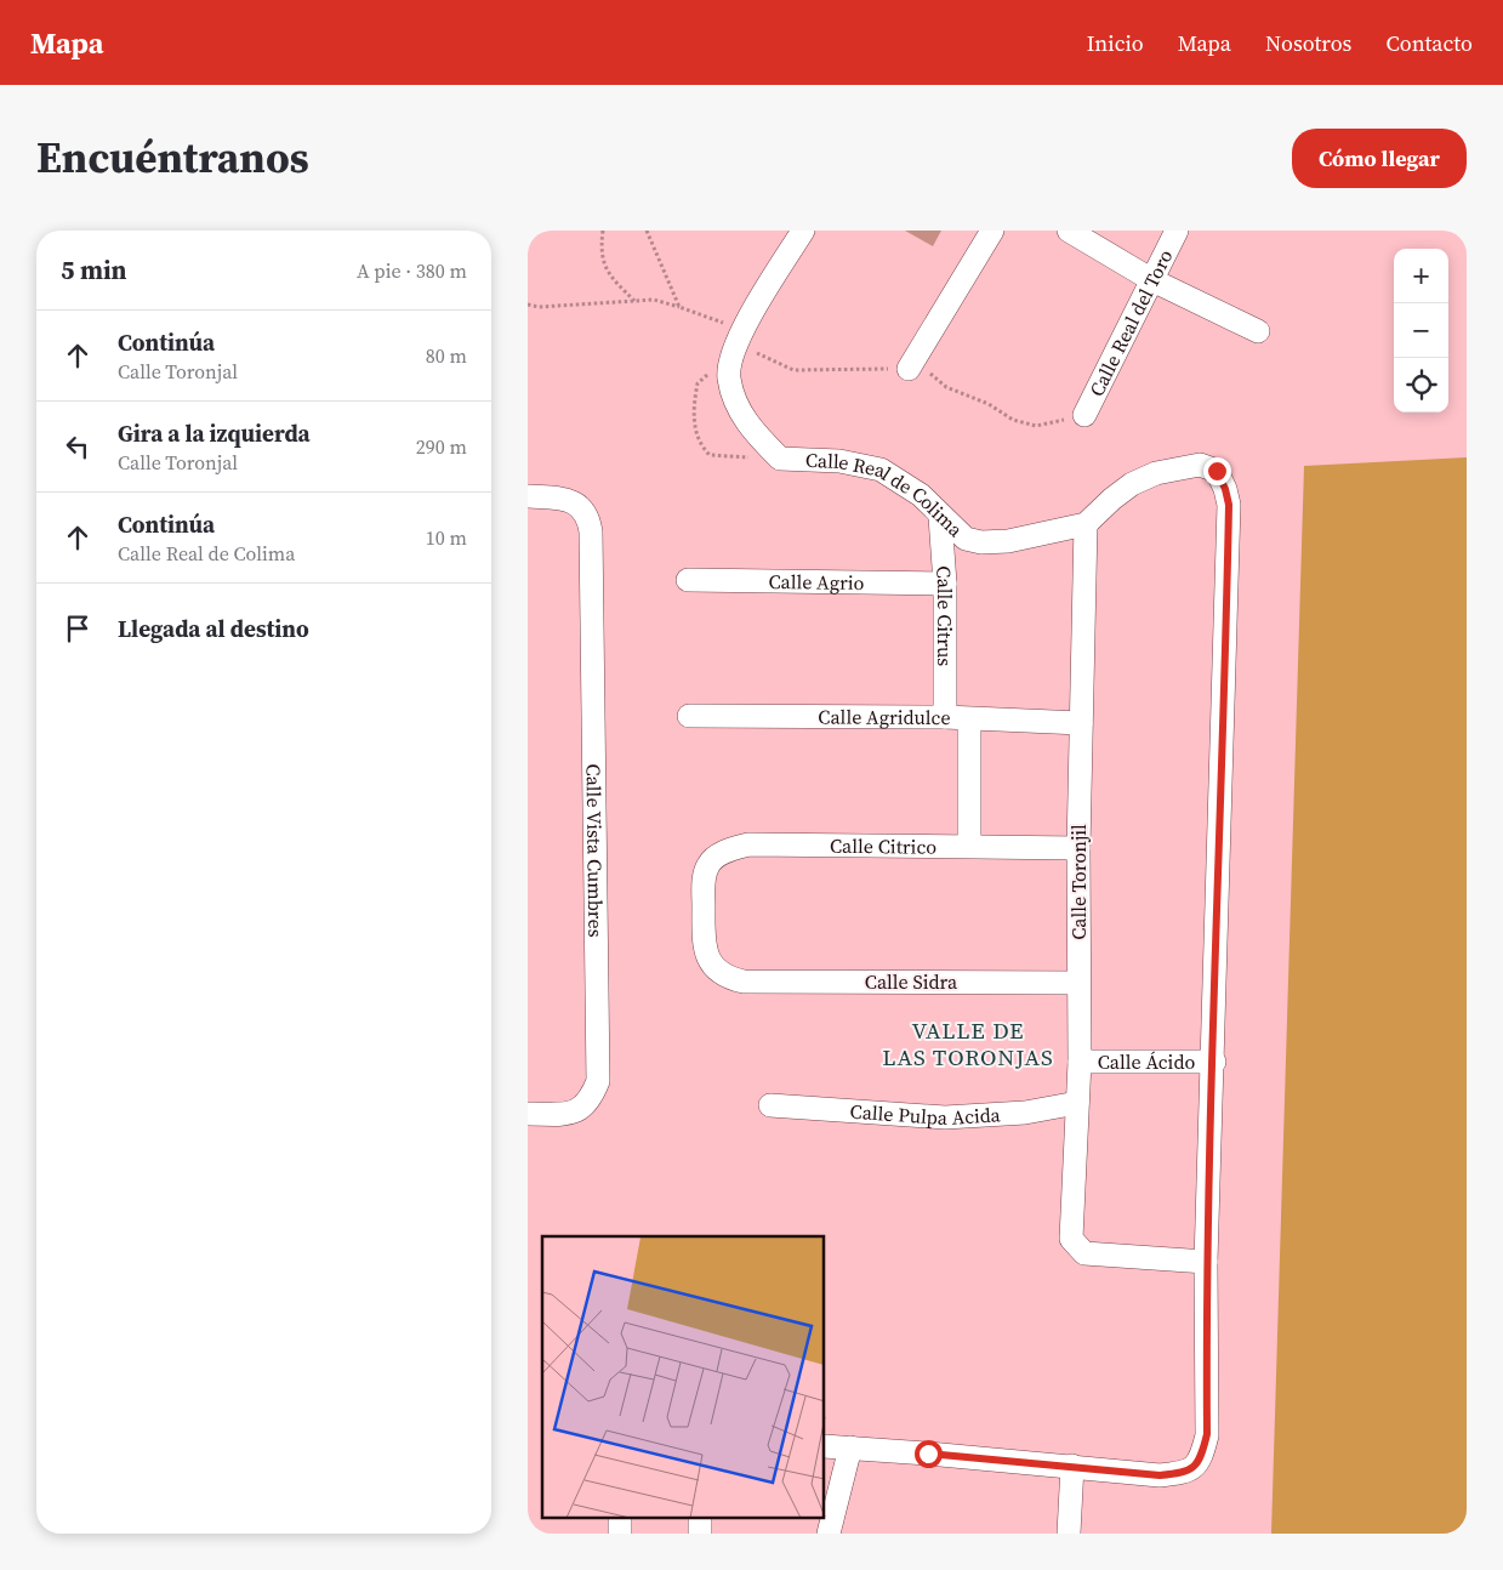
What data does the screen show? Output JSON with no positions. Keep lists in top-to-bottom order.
{
  "streets": {
    "street": [
      "Calle Real del Toro",
      "Calle Real de Colima",
      "Calle Agrio",
      "Calle Citrus",
      "Calle Agridulce",
      "Calle Citrico",
      "Calle Vista Cumbres",
      "Calle Toronjil",
      "Calle Sidra",
      "Calle Ácido",
      "Calle Pulpa Acida"
    ]
  },
  "crossings": [
    ["Calle Real de Colima", "Calle Citrus"],
    ["Calle Real de Colima", "Calle Toronjil"],
    ["Calle Agrio", "Calle Citrus"],
    ["Calle Citrus", "Calle Agridulce"],
    ["Calle Agridulce", "Calle Toronjil"],
    ["Calle Citrico", "Calle Toronjil"],
    ["Calle Citrico", "Calle Sidra"],
    ["Calle Toronjil", "Calle Sidra"],
    ["Calle Toronjil", "Calle Ácido"],
    ["Calle Toronjil", "Calle Pulpa Acida"]
  ],
  "districts": ["VALLE DE LAS TORONJAS"],
  "page": {
    "header": "Mapa",
    "nav": [
      "Inicio",
      "Mapa",
      "Nosotros",
      "Contacto"
    ],
    "title": "Encuéntranos",
    "buttons": "Cómo llegar",
    "heading": ["5 min", "A pie · 380 m"],
    "map_buttons": ["+", "−"],
    "list": [
      ["Continúa", "Calle Toronjal", "80 m"],
      ["Gira a la izquierda", "Calle Toronjal", "290 m"],
      ["Continúa", "Calle Real de Colima", "10 m"],
      "Llegada al destino"
    ]
  }
}
